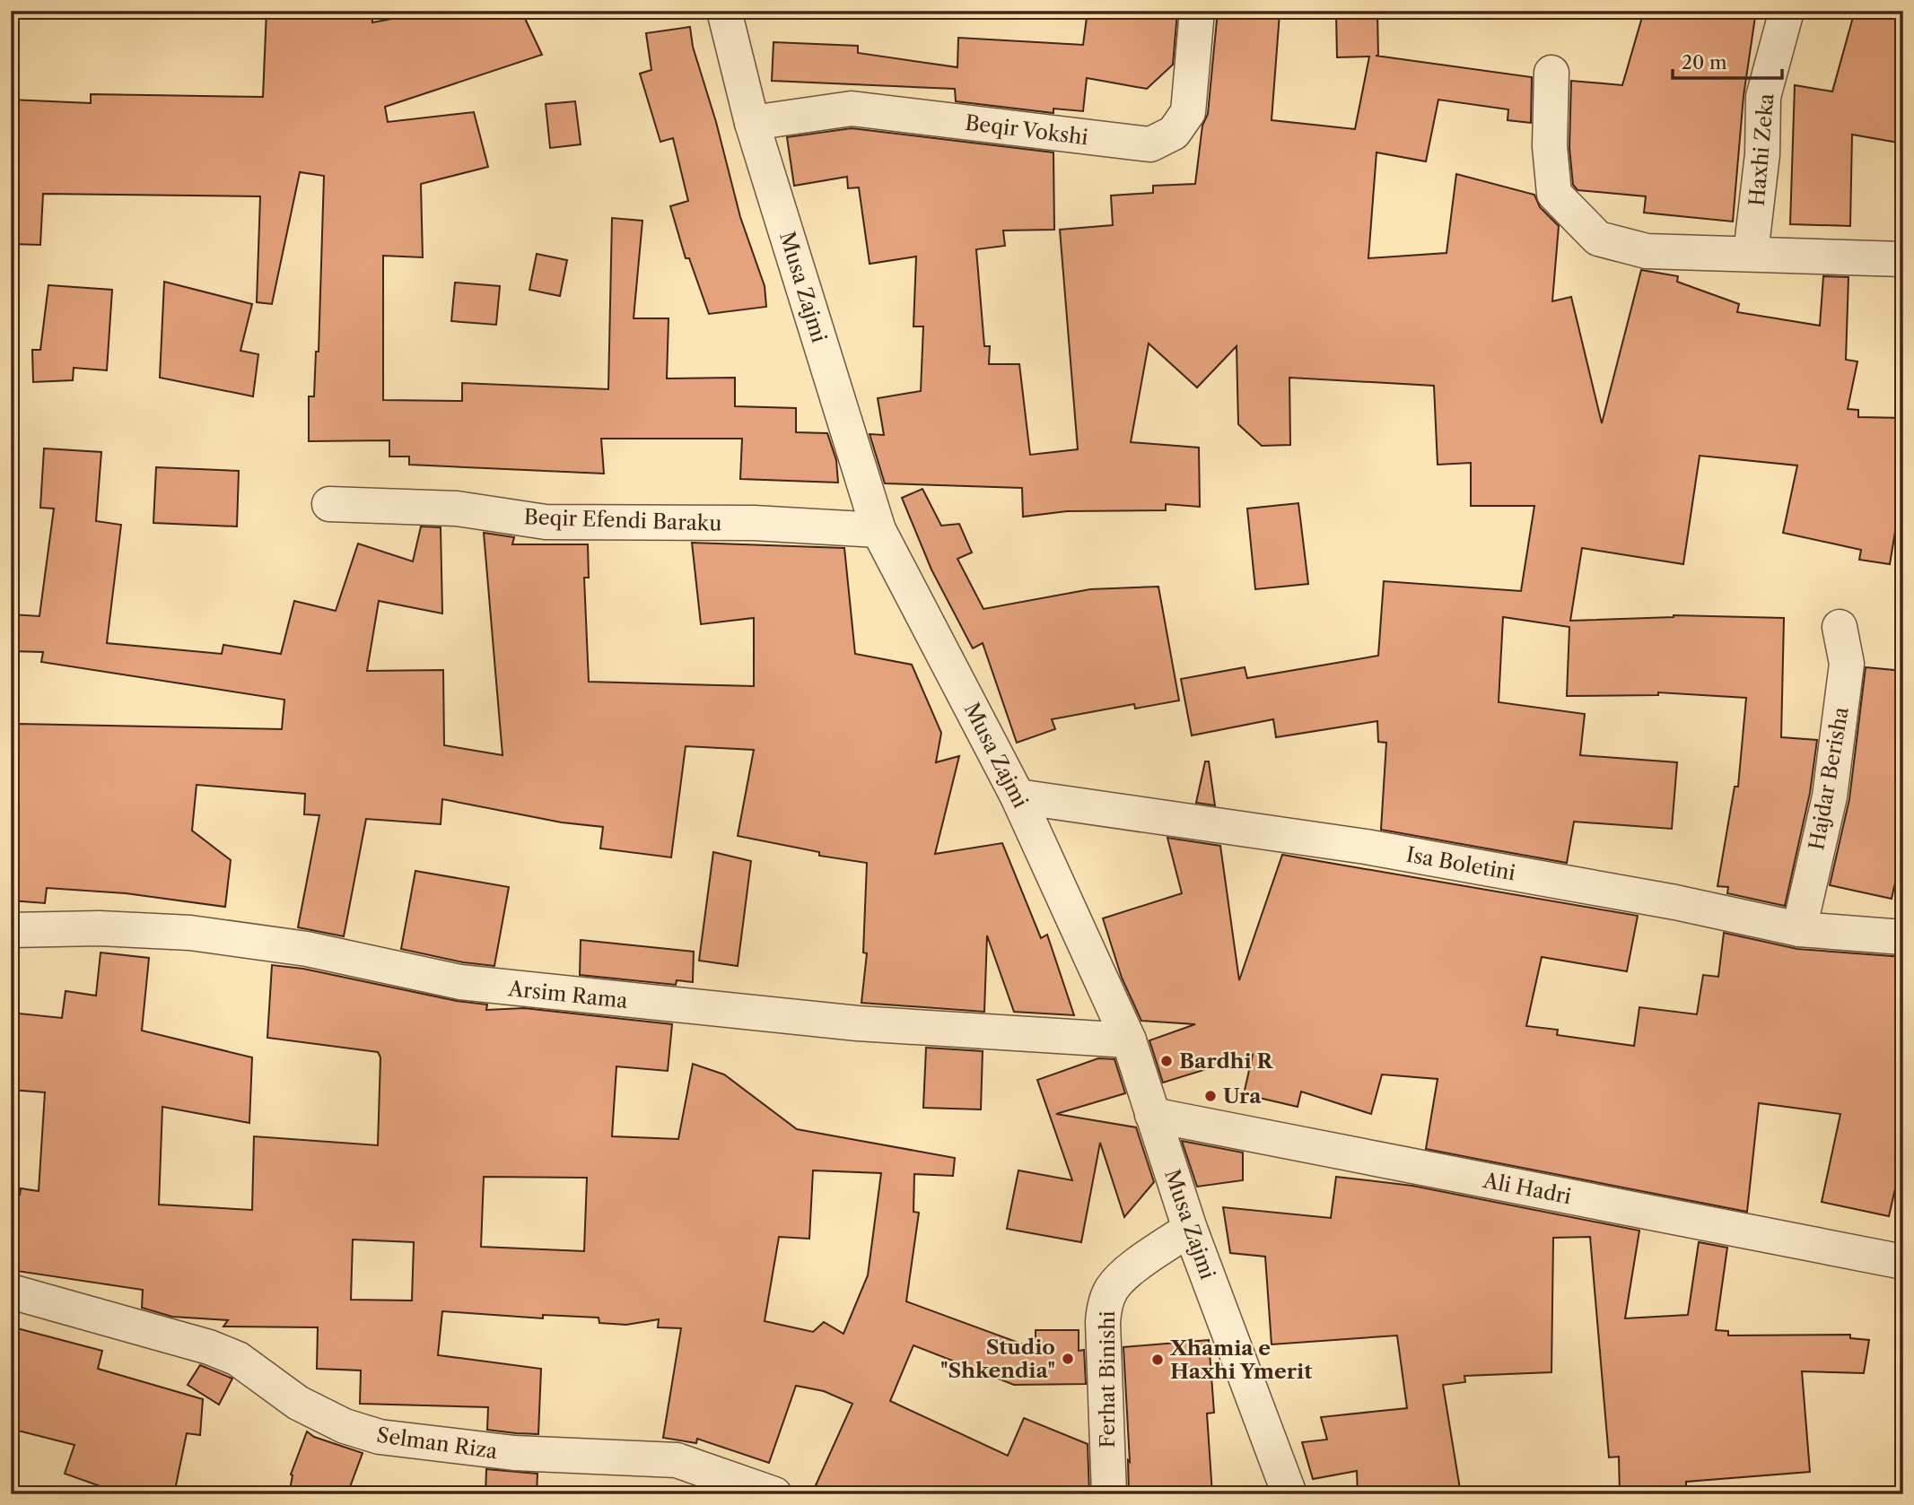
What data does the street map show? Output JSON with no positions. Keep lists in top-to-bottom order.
{
  "streets": {
    "street": [
      "Beqir Vokshi",
      "Haxhi Zeka",
      "Musa Zajmi",
      "Beqir Efendi Baraku",
      "Hajdar Berisha",
      "Isa Boletini",
      "Arsim Rama",
      "Ali Hadri",
      "Ferhat Binishi",
      "Selman Riza"
    ]
  },
  "crossings": [
    ["Beqir Vokshi", "Musa Zajmi"],
    ["Musa Zajmi", "Beqir Efendi Baraku"],
    ["Musa Zajmi", "Isa Boletini"],
    ["Musa Zajmi", "Arsim Rama"],
    ["Musa Zajmi", "Ali Hadri"],
    ["Musa Zajmi", "Ferhat Binishi"],
    ["Hajdar Berisha", "Isa Boletini"]
  ],
  "places": [
    "Bardhi R",
    "Ura",
    "Studio \"Shkendia\"",
    "Xhamia e Haxhi Ymerit"
  ],
  "scale_bar": "20 m"
}
